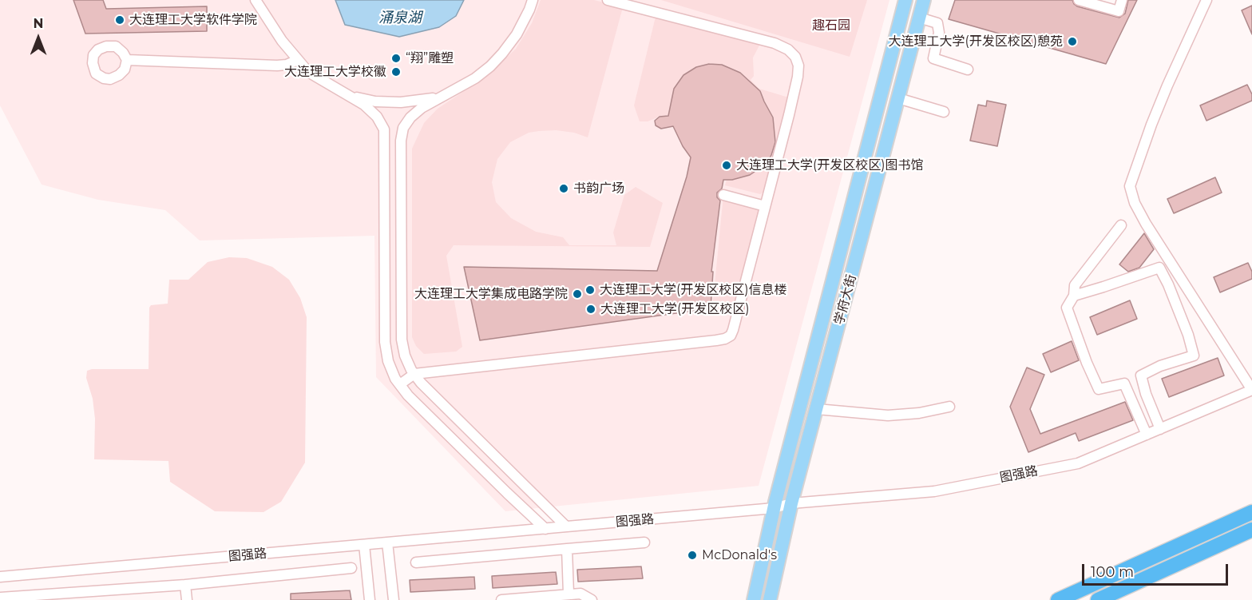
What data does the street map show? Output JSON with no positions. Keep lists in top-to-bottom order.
{
  "streets": {
    "main road": ["学府大街"],
    "street": ["图强路"]
  },
  "crossings": [
    ["学府大街", "图强路"]
  ],
  "water": ["涌泉湖"],
  "parks": ["趣石园"],
  "places": [
    "大连理工大学软件学院",
    "大连理工大学(开发区校区)憩苑",
    "“翔”雕塑",
    "大连理工大学校徽",
    "大连理工大学(开发区校区)图书馆",
    "书韵广场",
    "大连理工大学(开发区校区)信息楼",
    "大连理工大学集成电路学院",
    "大连理工大学(开发区校区)",
    "McDonald's"
  ],
  "scale_bar": "100 m",
  "north": "top"
}
